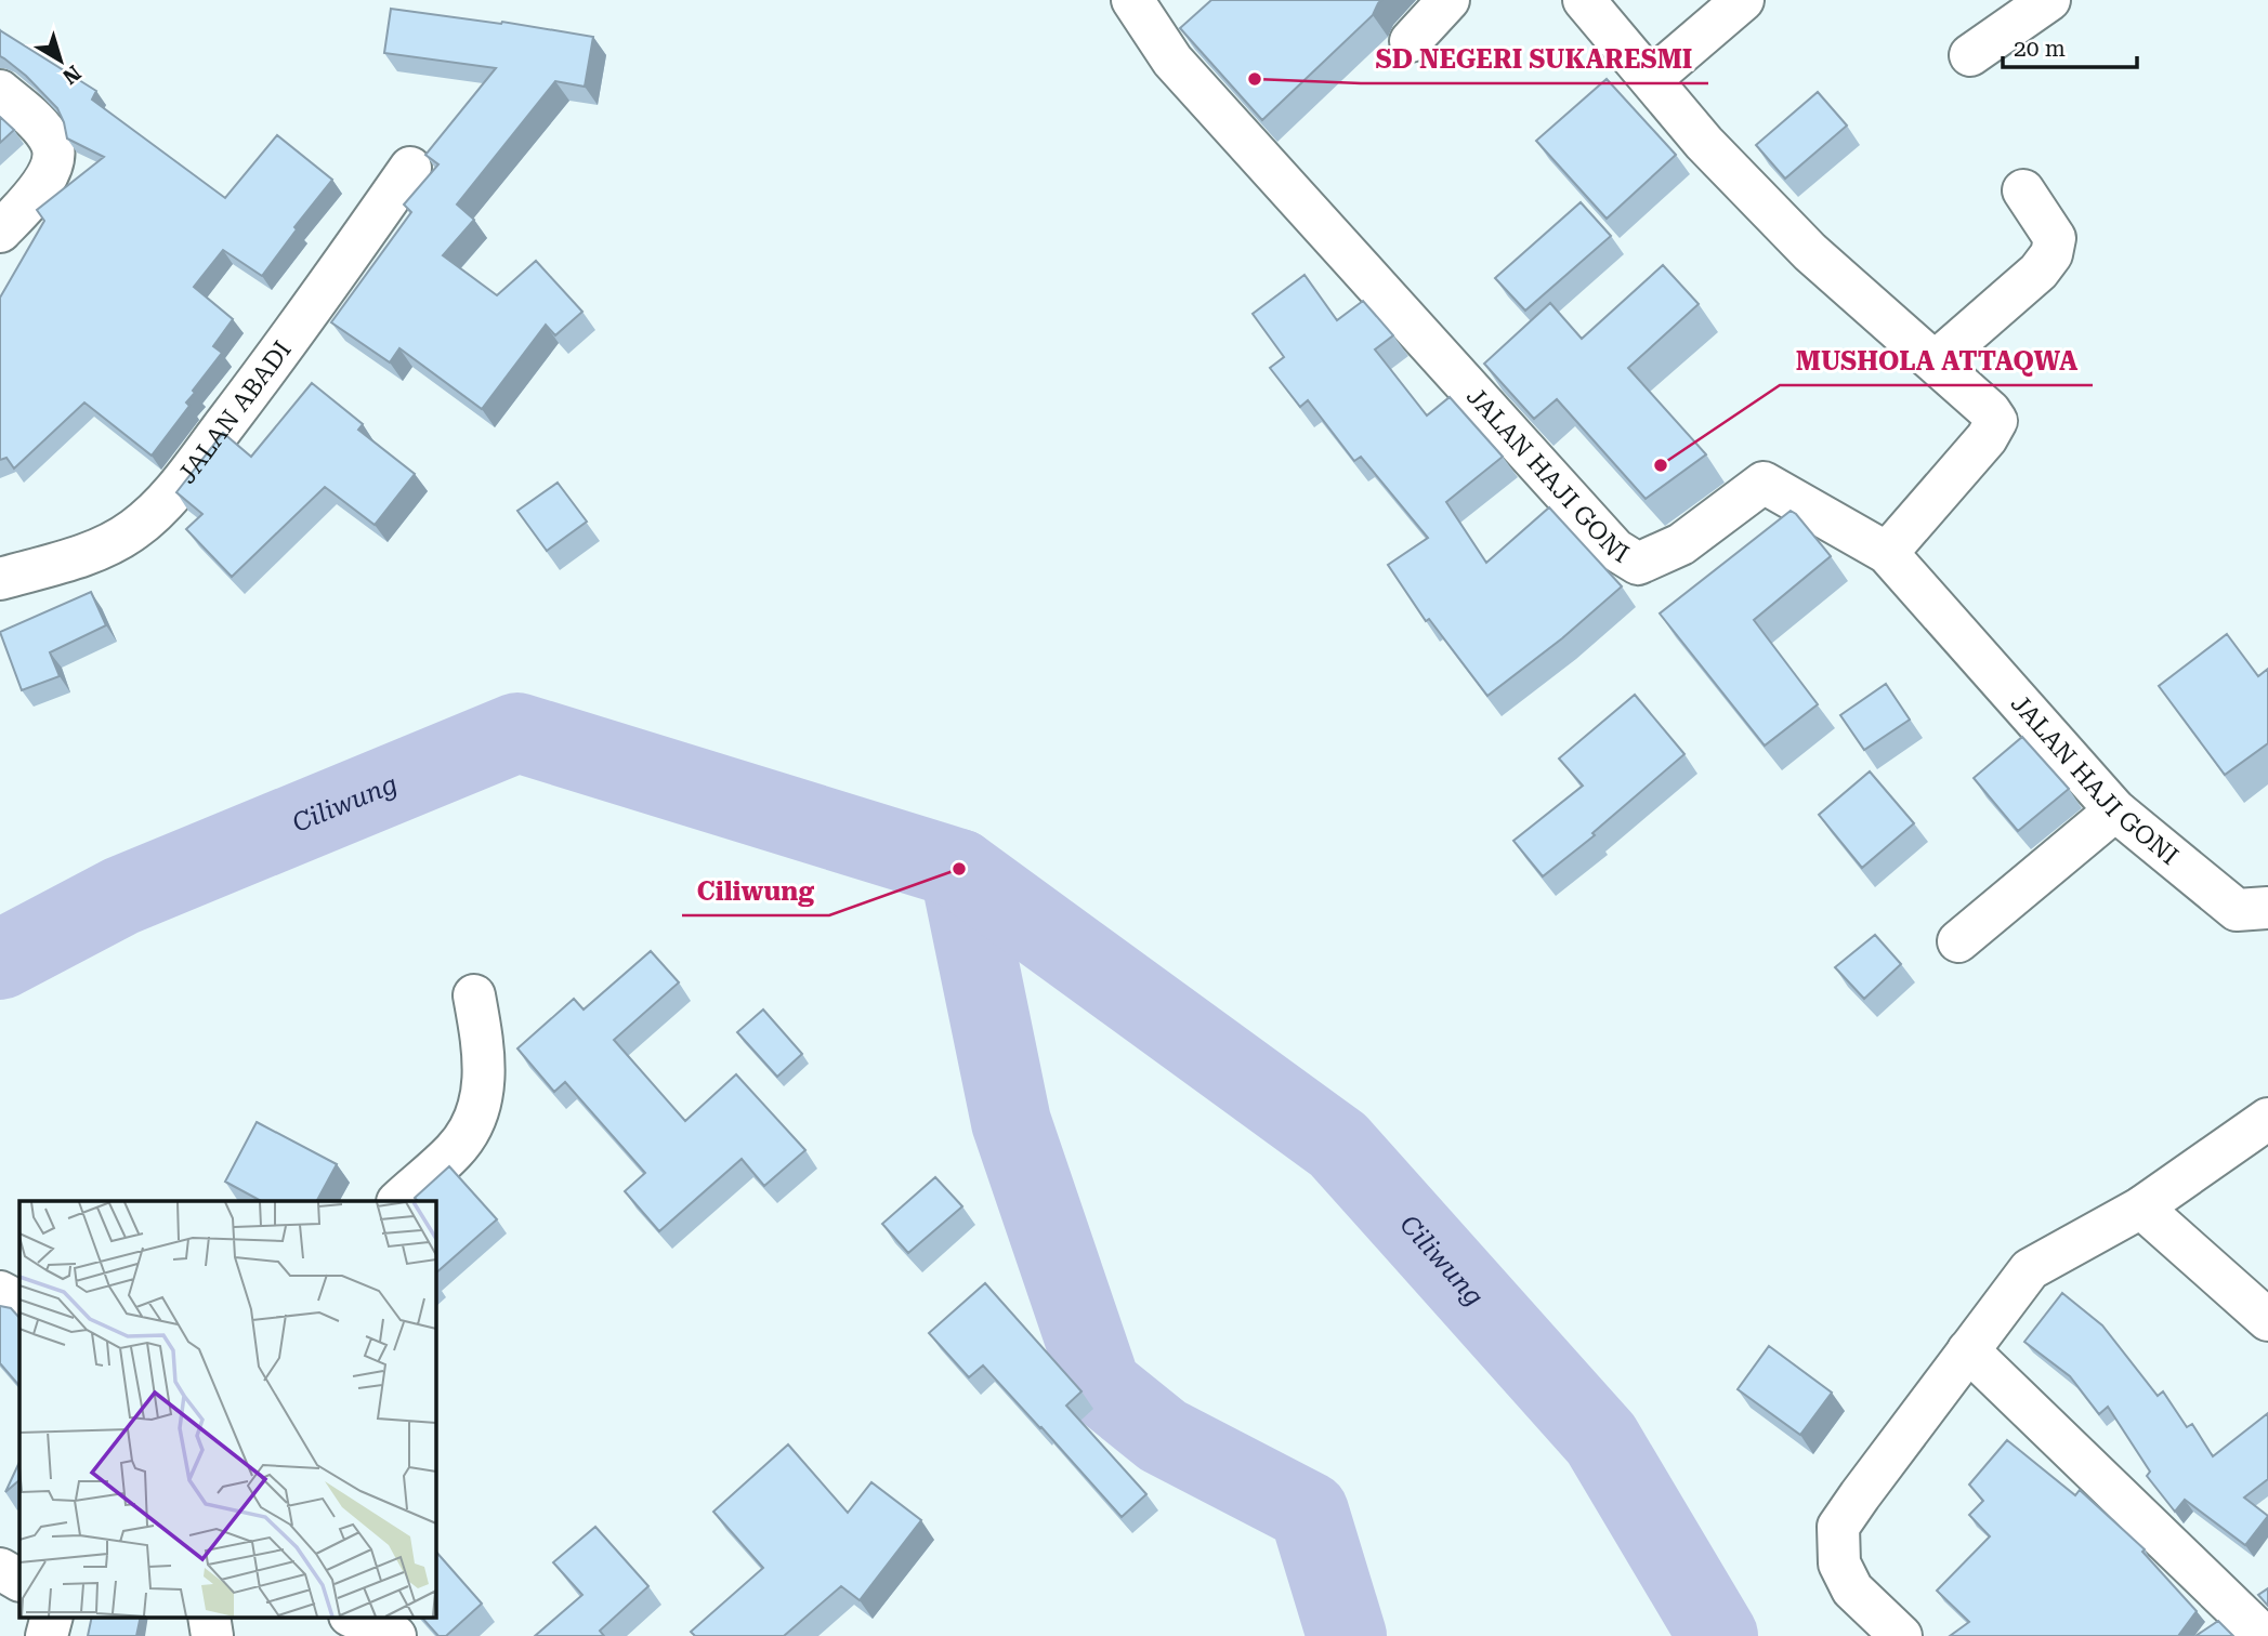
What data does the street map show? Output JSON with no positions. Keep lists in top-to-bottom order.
{
  "streets": {
    "street": ["JALAN ABADI", "JALAN HAJI GONI"]
  },
  "water": ["Ciliwung"],
  "places": ["SD NEGERI SUKARESMI", "MUSHOLA ATTAQWA", "Ciliwung"],
  "scale_bar": "20 m",
  "north": "bottom right"
}
